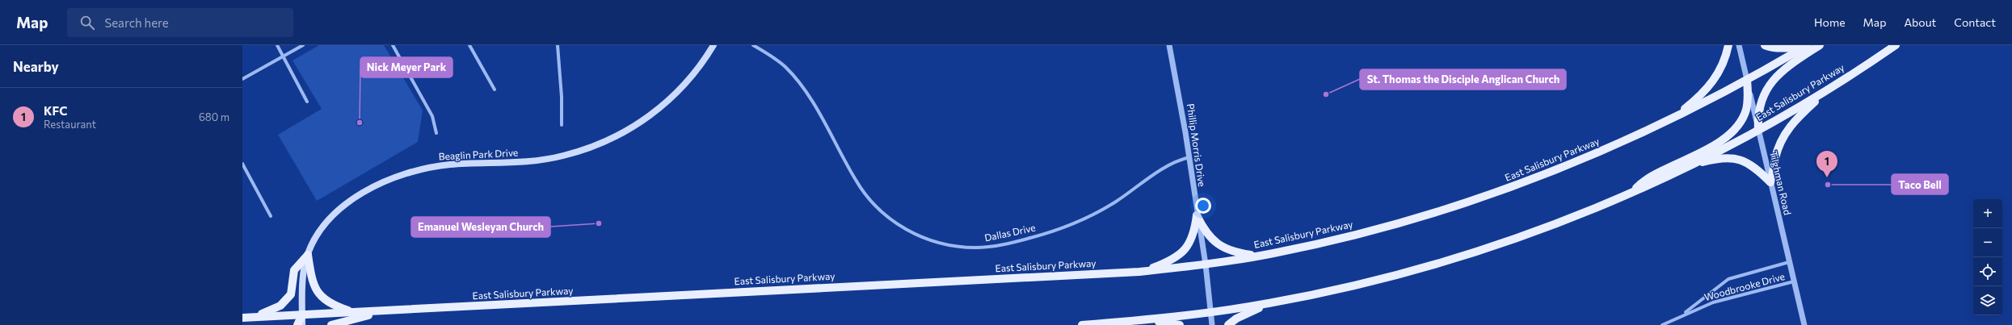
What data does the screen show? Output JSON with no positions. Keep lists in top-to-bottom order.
{
  "streets": {
    "main road": ["East Salisbury Parkway", "Beaglin Park Drive"],
    "street": [
      "Phillip Morris Drive",
      "Tilghman Road",
      "Dallas Drive",
      "Woodbrooke Drive"
    ]
  },
  "crossings": [
    ["East Salisbury Parkway", "Phillip Morris Drive"],
    ["East Salisbury Parkway", "Beaglin Park Drive"],
    ["East Salisbury Parkway", "Tilghman Road"],
    ["Phillip Morris Drive", "Dallas Drive"],
    ["Tilghman Road", "Woodbrooke Drive"]
  ],
  "places": [
    "St. Thomas the Disciple Anglican Church",
    "Nick Meyer Park",
    "Taco Bell",
    "Emanuel Wesleyan Church"
  ],
  "page": {
    "header": "Map",
    "search": "Search here",
    "nav": [
      "Home",
      "Map",
      "About",
      "Contact"
    ],
    "heading": "Nearby",
    "list": [
      {
        "mark": "1",
        "name": "KFC",
        "note": "Restaurant",
        "value": "680 m"
      }
    ],
    "pins": "1",
    "map_buttons": ["+", "−"]
  }
}
